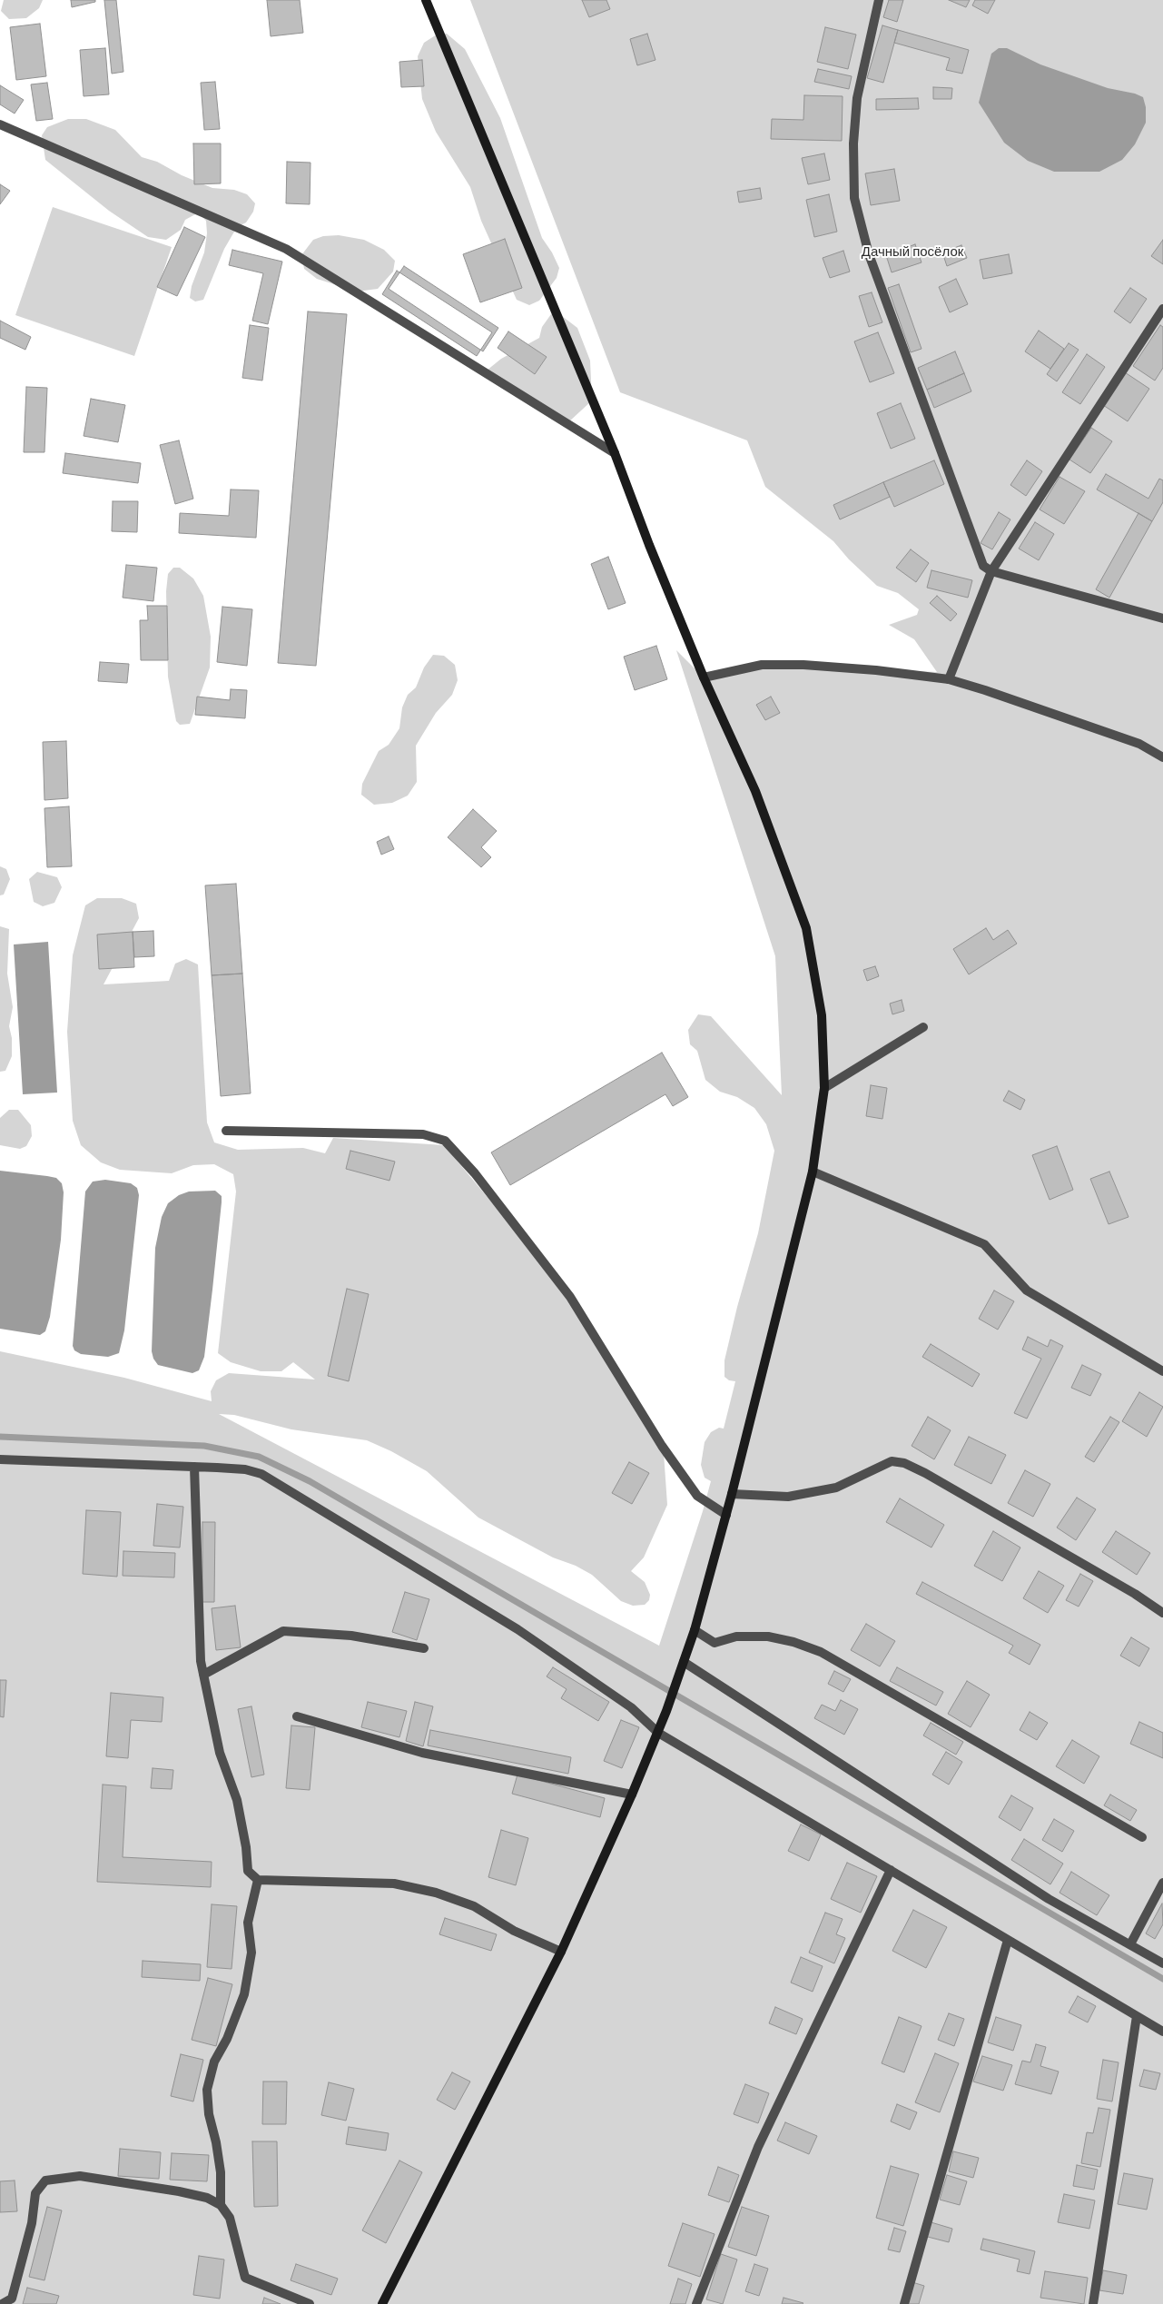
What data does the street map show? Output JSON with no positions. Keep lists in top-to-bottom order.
{
  "parks": ["Дачный посёлок"]
}
